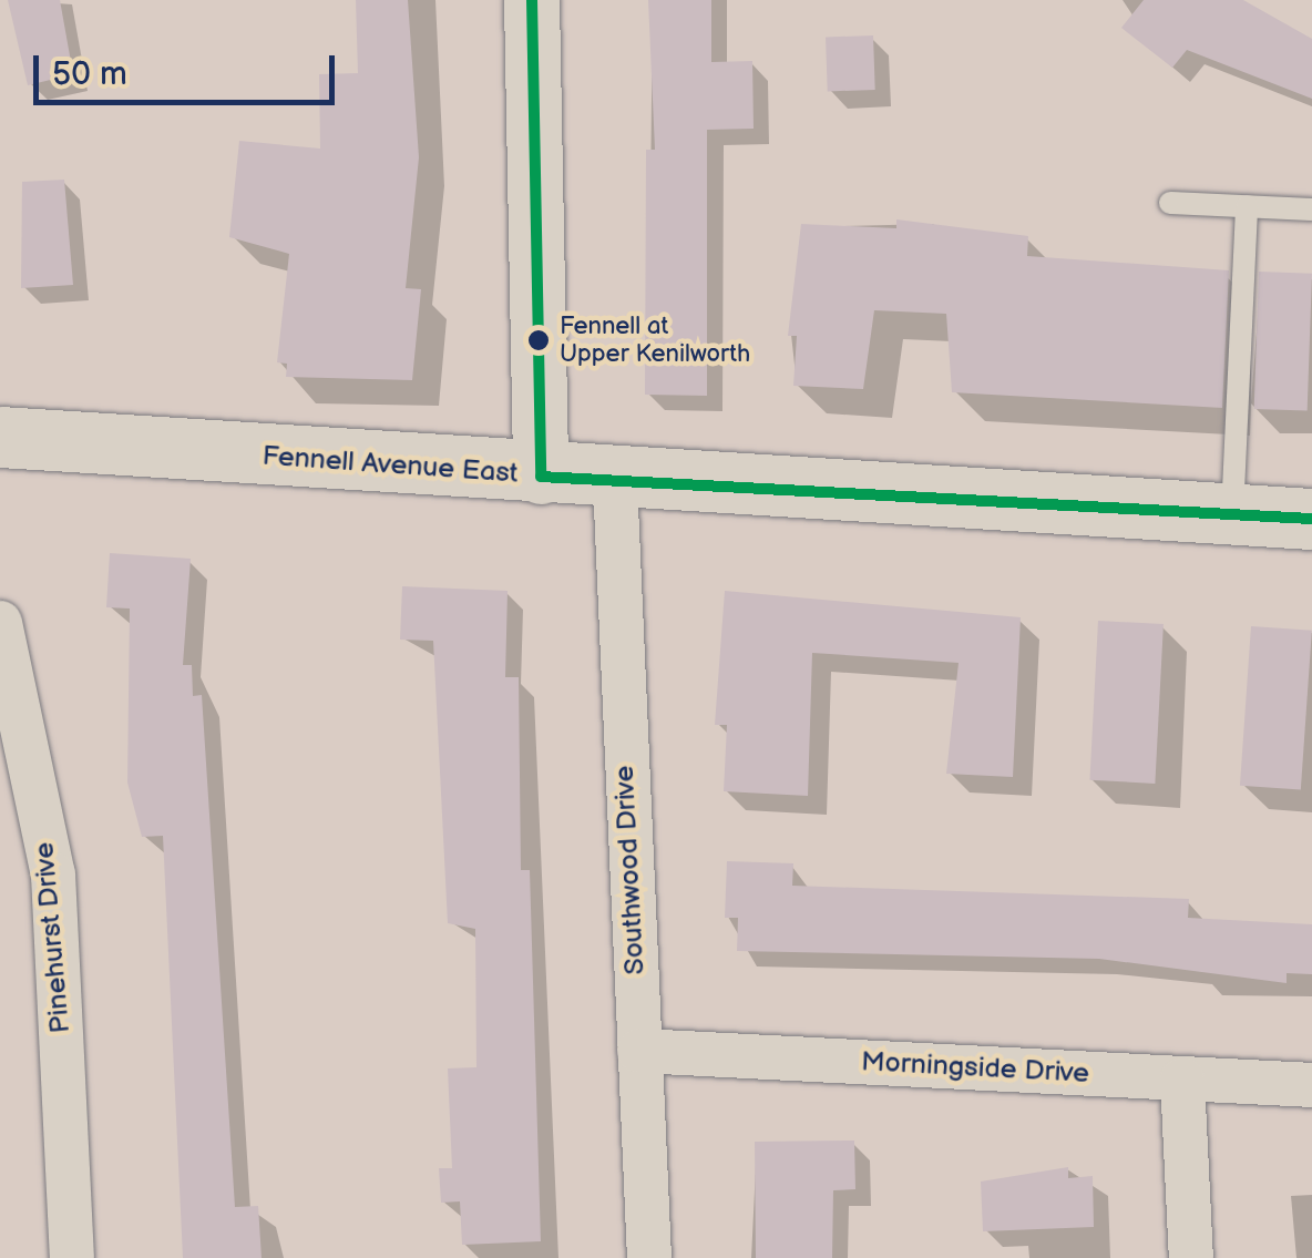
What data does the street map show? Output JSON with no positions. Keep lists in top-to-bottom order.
{
  "streets": {
    "main road": ["Fennell Avenue East"],
    "street": ["Southwood Drive", "Pinehurst Drive", "Morningside Drive"]
  },
  "crossings": [
    ["Fennell Avenue East", "Southwood Drive"],
    ["Southwood Drive", "Morningside Drive"]
  ],
  "places": ["Fennell at Upper Kenilworth"],
  "scale_bar": "50 m"
}
